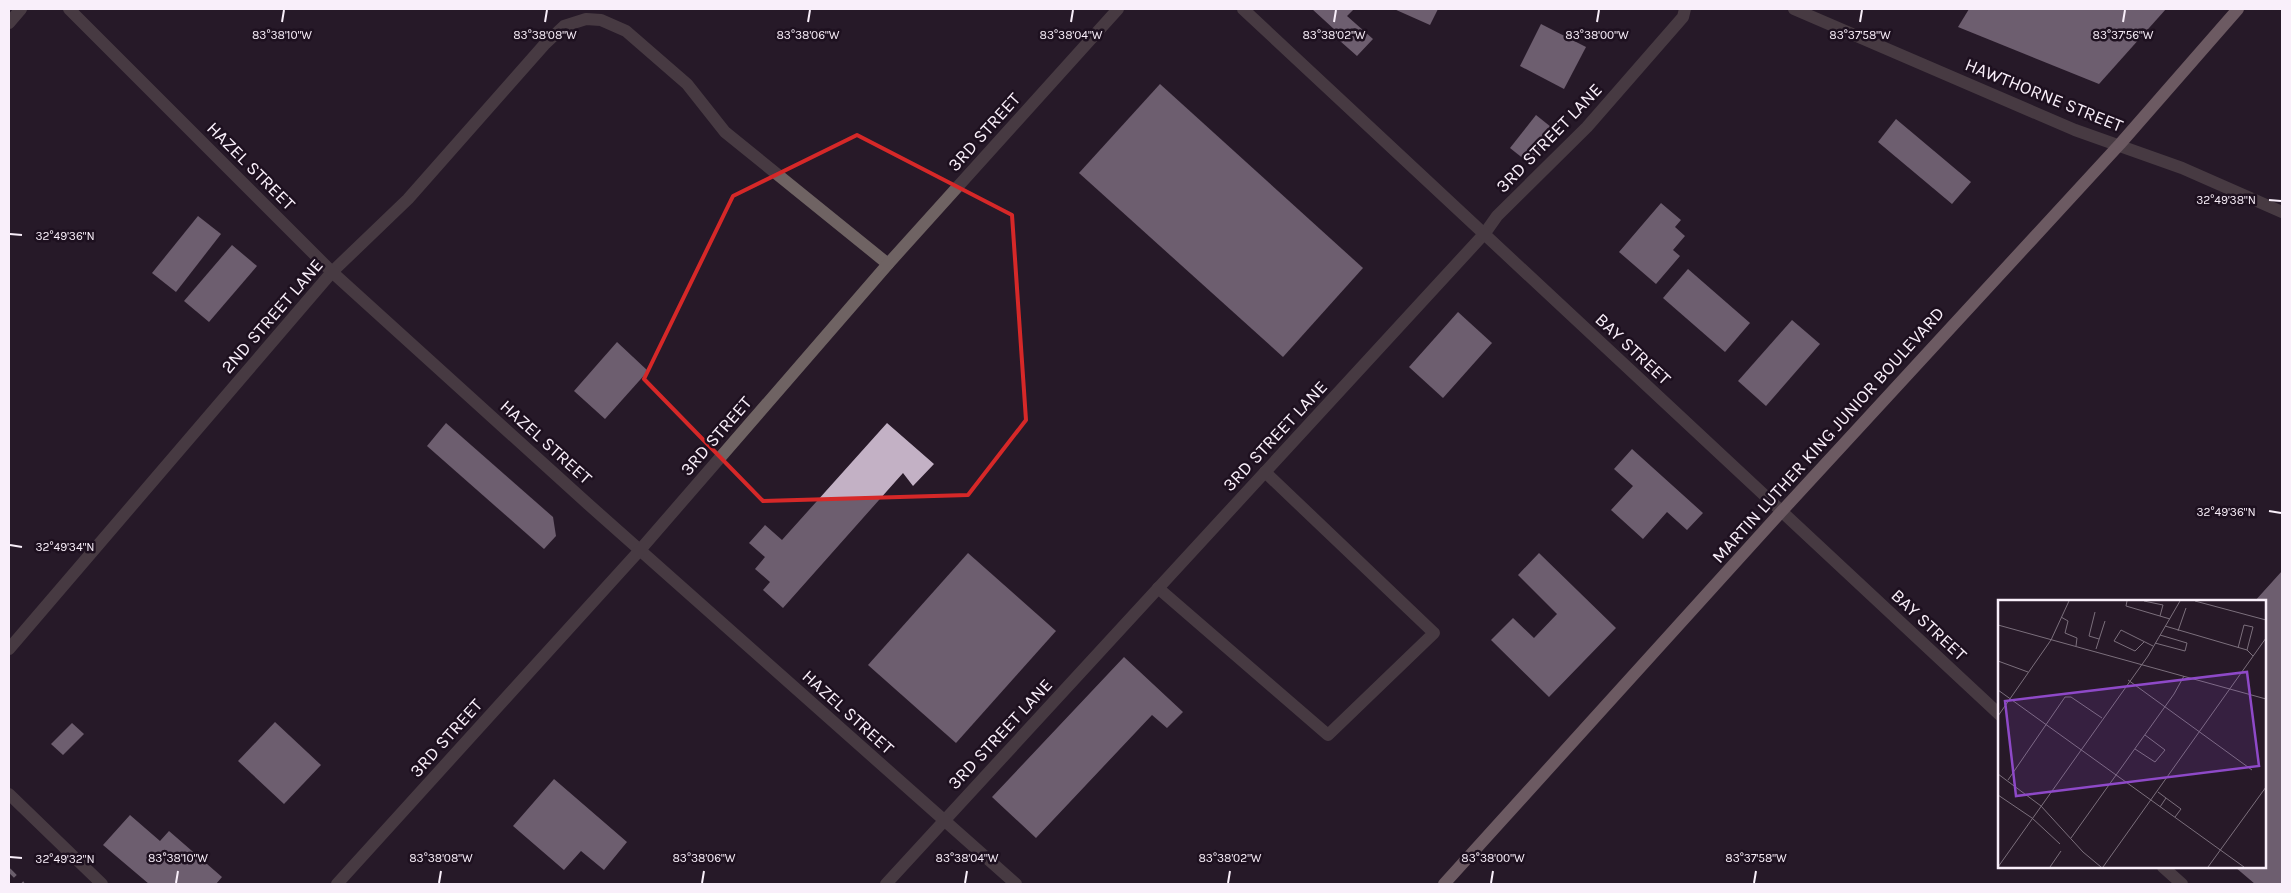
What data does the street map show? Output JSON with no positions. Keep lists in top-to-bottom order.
{
  "streets": {
    "main road": ["MARTIN LUTHER KING JUNIOR BOULEVARD"],
    "street": [
      "HAWTHORNE STREET",
      "3RD STREET",
      "3RD STREET LANE",
      "HAZEL STREET",
      "2ND STREET LANE",
      "BAY STREET"
    ]
  },
  "crossings": [
    ["HAWTHORNE STREET", "MARTIN LUTHER KING JUNIOR BOULEVARD"],
    ["3RD STREET", "HAZEL STREET"],
    ["3RD STREET", "2ND STREET LANE"],
    ["3RD STREET LANE", "HAZEL STREET"],
    ["3RD STREET LANE", "BAY STREET"],
    ["HAZEL STREET", "2ND STREET LANE"],
    ["BAY STREET", "MARTIN LUTHER KING JUNIOR BOULEVARD"]
  ],
  "coordinates": [
    "83°38'10\"W",
    "83°38'08\"W",
    "83°38'06\"W",
    "83°38'04\"W",
    "83°38'02\"W",
    "83°38'00\"W",
    "83°37'58\"W",
    "83°37'56\"W",
    "32°49'38\"N",
    "32°49'36\"N",
    "32°49'34\"N",
    "32°49'32\"N"
  ]
}
